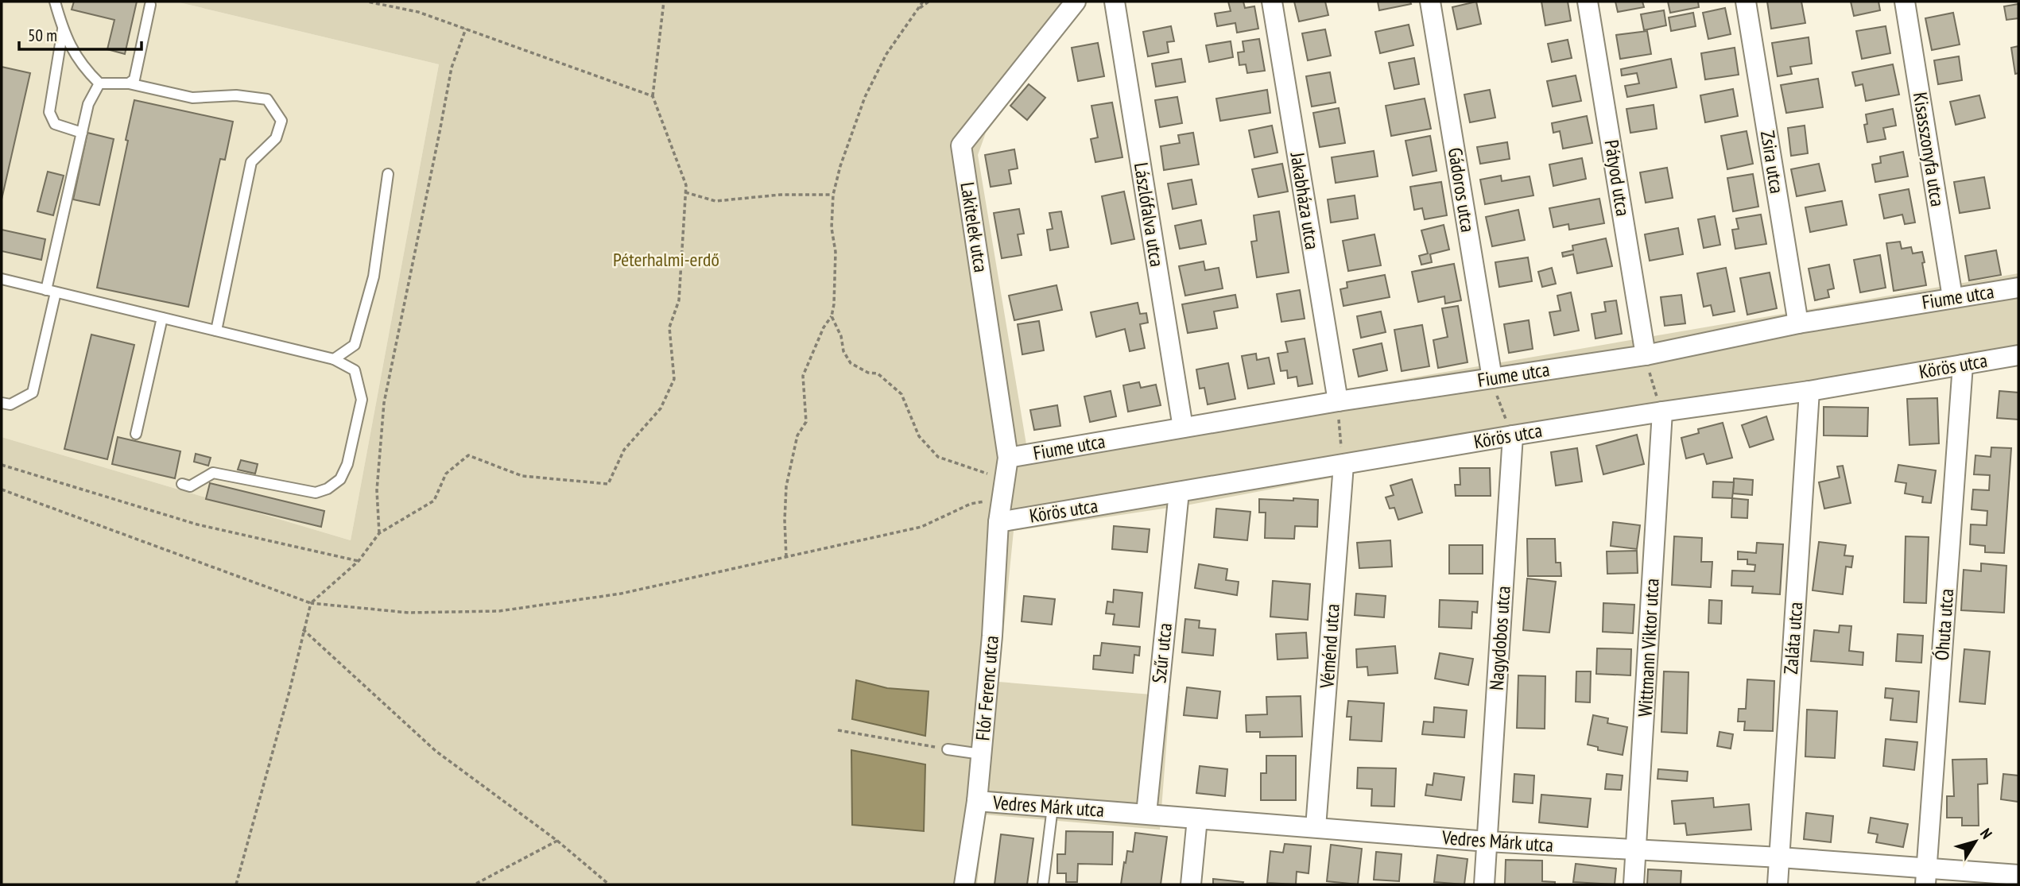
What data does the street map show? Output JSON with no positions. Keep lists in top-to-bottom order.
{
  "streets": {
    "street": [
      "Kisasszonyfa utca",
      "Zsira utca",
      "Pátyod utca",
      "Gádoros utca",
      "Jakabháza utca",
      "Lászlófalva utca",
      "Lakitelek utca",
      "Fiume utca",
      "Körös utca",
      "Óhuta utca",
      "Nagydobos utca",
      "Zaláta utca",
      "Véménd utca",
      "Wittmann Viktor utca",
      "Szűr utca",
      "Flór Ferenc utca",
      "Vedres Márk utca"
    ]
  },
  "crossings": [
    ["Kisasszonyfa utca", "Fiume utca"],
    ["Zsira utca", "Fiume utca"],
    ["Pátyod utca", "Fiume utca"],
    ["Gádoros utca", "Fiume utca"],
    ["Jakabháza utca", "Fiume utca"],
    ["Lászlófalva utca", "Fiume utca"],
    ["Lakitelek utca", "Fiume utca"],
    ["Lakitelek utca", "Flór Ferenc utca"],
    ["Körös utca", "Óhuta utca"],
    ["Körös utca", "Nagydobos utca"],
    ["Körös utca", "Zaláta utca"],
    ["Körös utca", "Véménd utca"],
    ["Körös utca", "Wittmann Viktor utca"],
    ["Körös utca", "Szűr utca"],
    ["Körös utca", "Flór Ferenc utca"],
    ["Óhuta utca", "Vedres Márk utca"],
    ["Nagydobos utca", "Vedres Márk utca"],
    ["Zaláta utca", "Vedres Márk utca"],
    ["Véménd utca", "Vedres Márk utca"],
    ["Wittmann Viktor utca", "Vedres Márk utca"],
    ["Szűr utca", "Vedres Márk utca"],
    ["Flór Ferenc utca", "Vedres Márk utca"]
  ],
  "parks": ["Péterhalmi-erdő"],
  "scale_bar": "50 m",
  "north": "top right"
}
